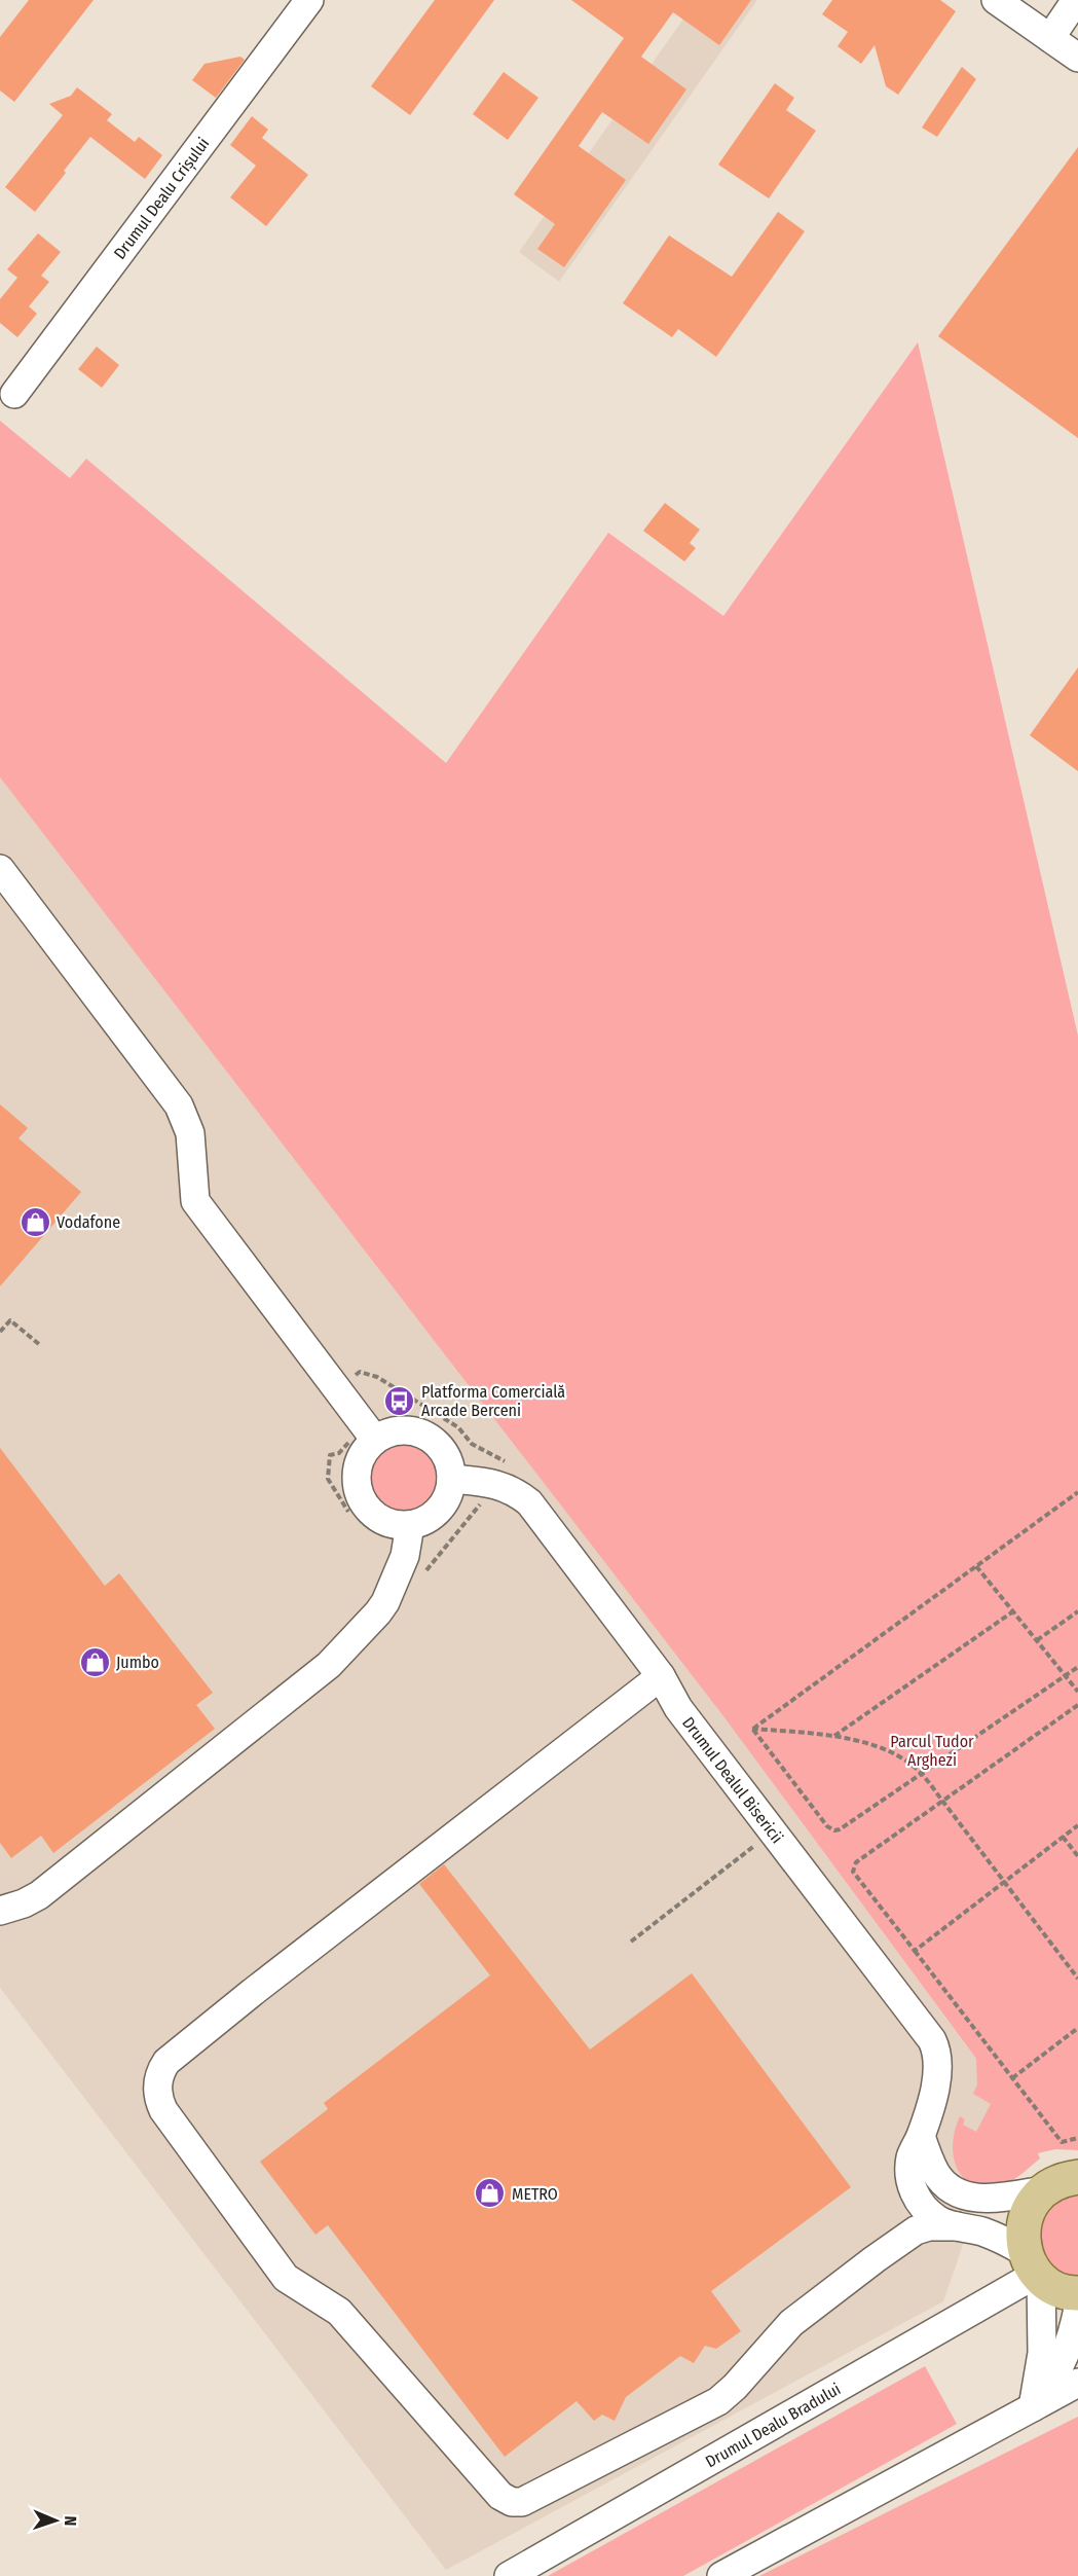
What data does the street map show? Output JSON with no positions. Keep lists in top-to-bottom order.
{
  "streets": {
    "street": ["Drumul Dealu Crișului", "Drumul Dealul Bisericii", "Drumul Dealu Bradului"]
  },
  "crossings": [
    ["Drumul Dealul Bisericii", "Drumul Dealu Bradului"]
  ],
  "parks": ["Parcul Tudor Arghezi"],
  "places": {
    "shop": ["Vodafone", "Jumbo", "METRO"],
    "bus stop": ["Platforma Comercială Arcade Berceni"]
  },
  "north": "right"
}
